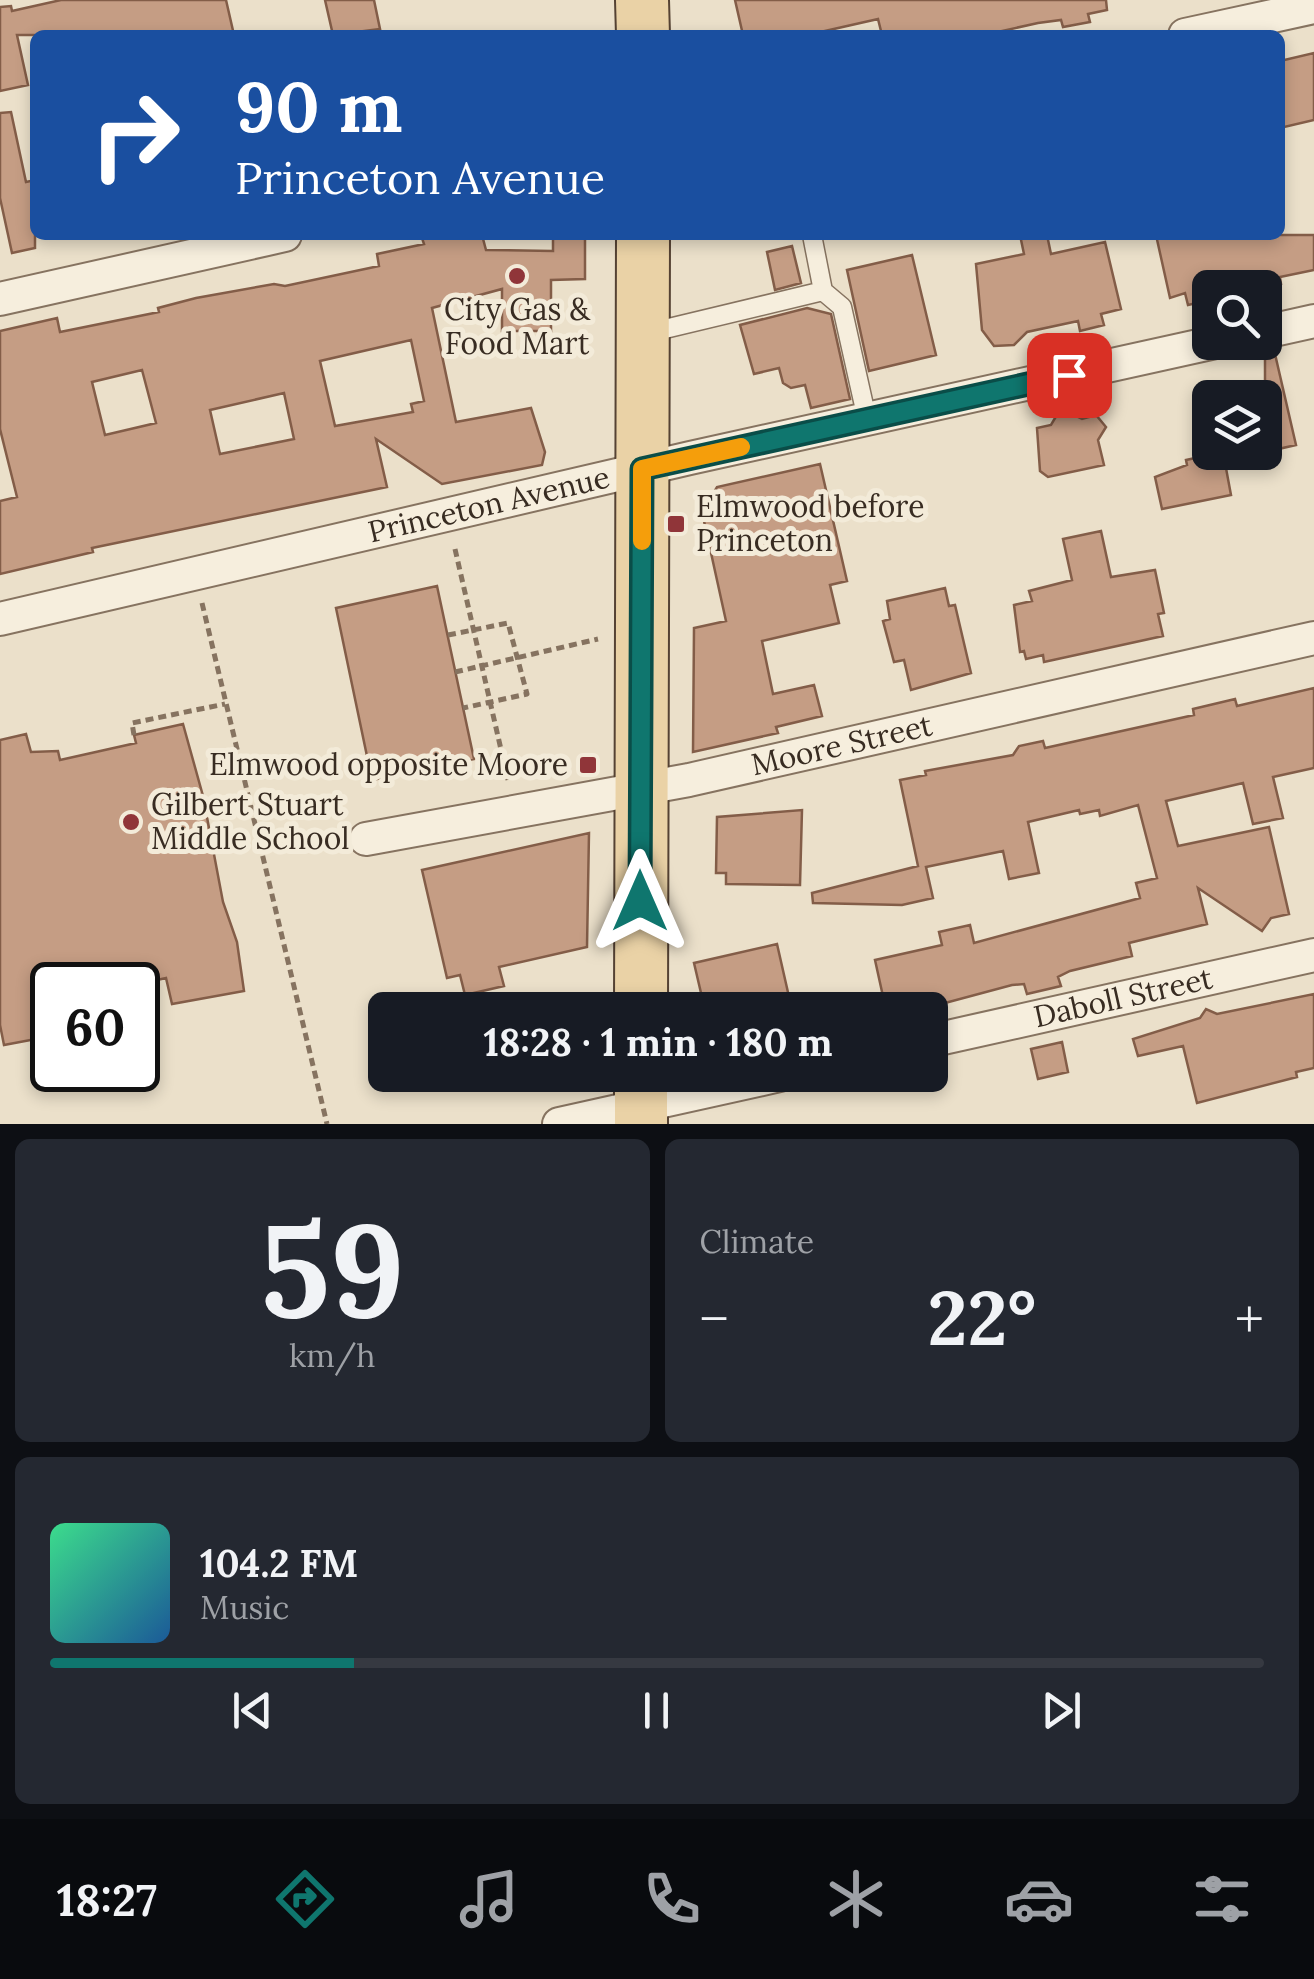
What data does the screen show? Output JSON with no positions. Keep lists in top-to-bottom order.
{
  "streets": {
    "street": ["Princeton Avenue", "Moore Street", "Daboll Street"]
  },
  "places": {
    "other": ["City Gas & Food Mart", "Gilbert Stuart Middle School"],
    "transit": ["Elmwood before Princeton", "Elmwood opposite Moore"]
  },
  "page": {
    "turn": ["90 m", "Princeton Avenue"],
    "limit": "60",
    "trip": "18:28 · 1 min · 180 m",
    "tile": [
      ["59", "km/h"],
      "Climate"
    ],
    "heat": ["−", "22°", "+"],
    "song": ["104.2 FM", "Music"],
    "tabs": "18:27"
  }
}
